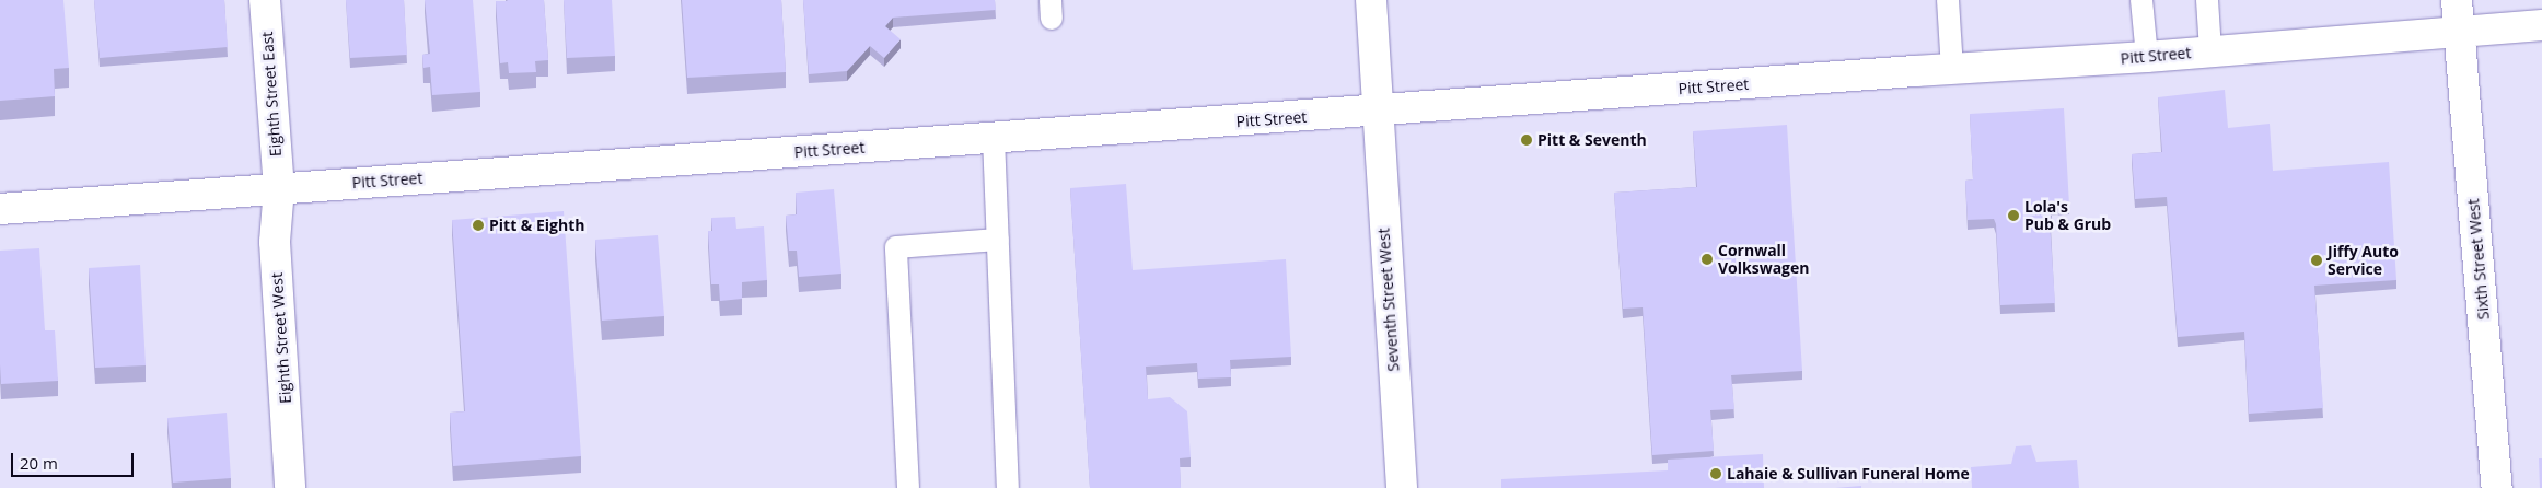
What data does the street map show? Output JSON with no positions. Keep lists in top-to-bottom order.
{
  "streets": {
    "street": [
      "Pitt Street",
      "Eighth Street East",
      "Sixth Street West",
      "Seventh Street West",
      "Eighth Street West"
    ]
  },
  "crossings": [
    ["Pitt Street", "Eighth Street East"],
    ["Pitt Street", "Sixth Street West"],
    ["Pitt Street", "Seventh Street West"],
    ["Pitt Street", "Eighth Street West"],
    ["Eighth Street East", "Eighth Street West"]
  ],
  "places": [
    "Pitt & Seventh",
    "Lola's Pub & Grub",
    "Pitt & Eighth",
    "Cornwall Volkswagen",
    "Jiffy Auto Service",
    "Lahaie & Sullivan Funeral Home"
  ],
  "scale_bar": "20 m"
}
